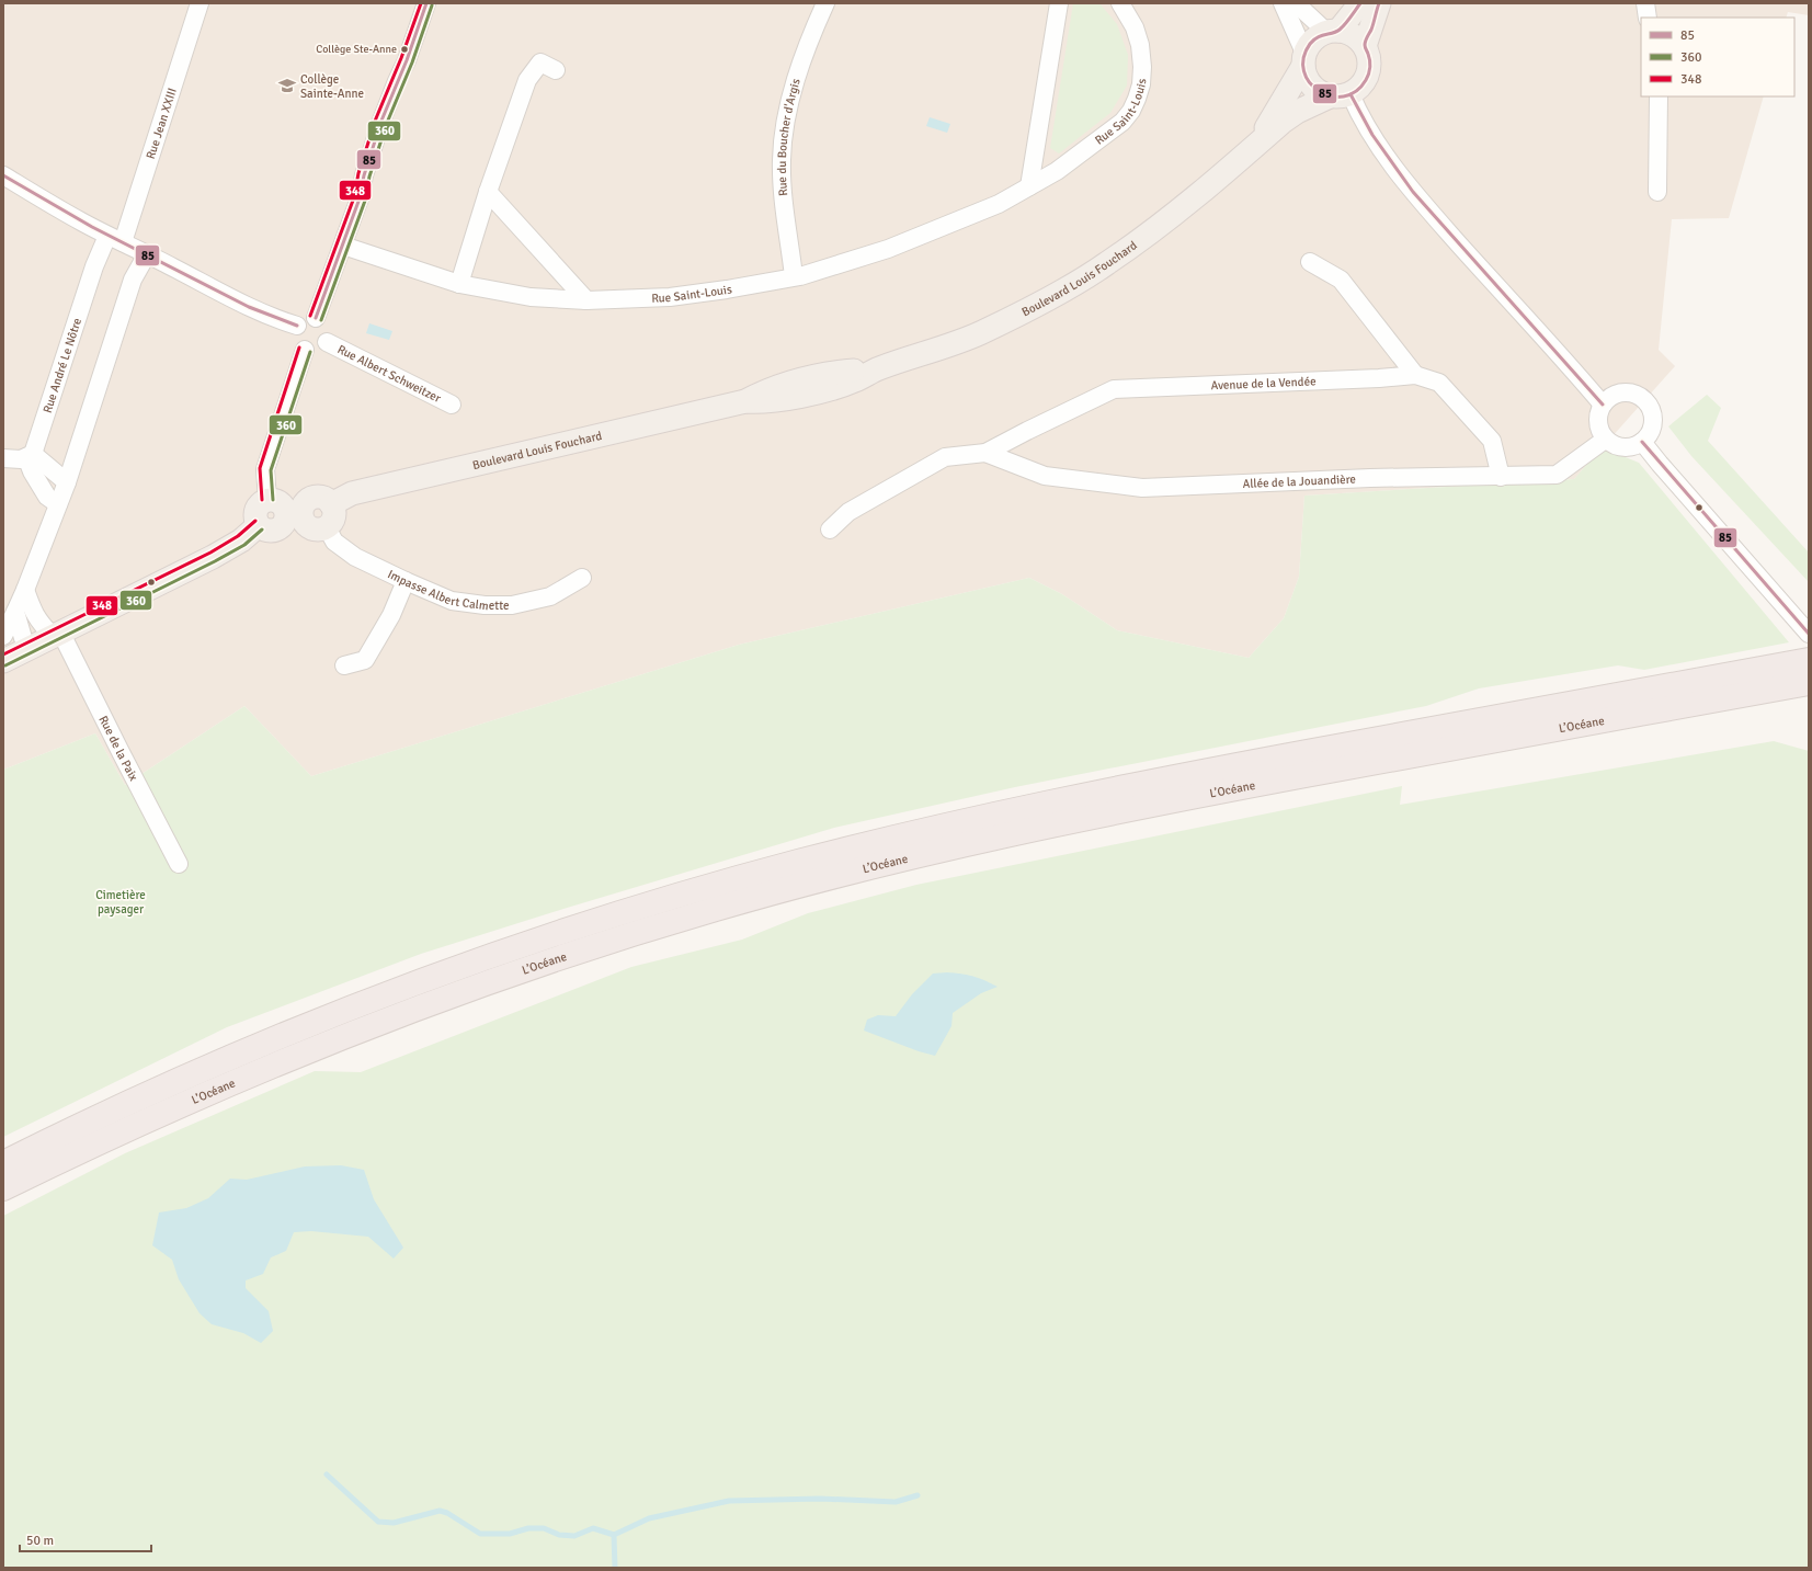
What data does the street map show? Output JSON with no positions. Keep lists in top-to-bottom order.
{
  "streets": {
    "highway": ["L’Océane"],
    "main road": ["Boulevard Louis Fouchard"],
    "street": [
      "Rue Saint-Louis",
      "Rue Jean XXIII",
      "Rue du Boucher d'Argis",
      "Rue André Le Nôtre",
      "Rue Albert Schweitzer",
      "Avenue de la Vendée",
      "Allée de la Jouandière",
      "Impasse Albert Calmette",
      "Rue de la Paix"
    ]
  },
  "crossings": [
    ["Rue Saint-Louis", "Rue du Boucher d'Argis"],
    ["Rue Jean XXIII", "Rue André Le Nôtre"],
    ["Boulevard Louis Fouchard", "Impasse Albert Calmette"],
    ["Avenue de la Vendée", "Allée de la Jouandière"]
  ],
  "parks": ["Cimetière paysager"],
  "places": {
    "other": ["Collège Ste-Anne"],
    "school or university": ["Collège Sainte-Anne"]
  },
  "lines": ["transit line 85", "transit line 348", "transit line 360"],
  "legend": ["85", "360", "348"],
  "scale_bar": "50 m"
}
